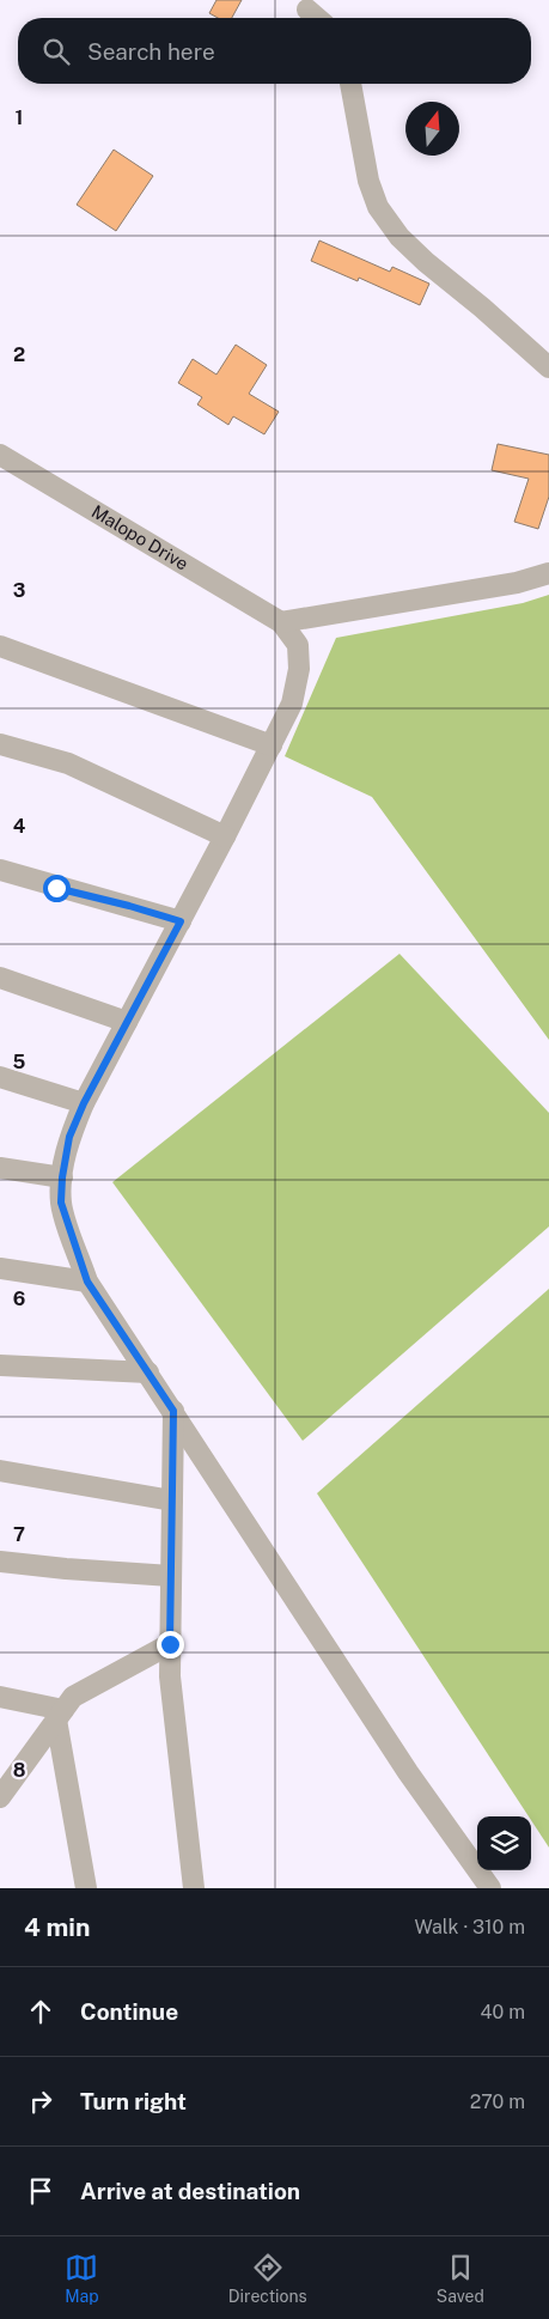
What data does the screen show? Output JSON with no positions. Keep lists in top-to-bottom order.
{
  "streets": {
    "street": ["Malopo Drive"]
  },
  "north": "top",
  "page": {
    "search": "Search here",
    "heading": ["4 min", "Walk · 310 m"],
    "list": [
      ["Continue", "40 m"],
      ["Turn right", "270 m"],
      "Arrive at destination"
    ],
    "nav": ["Map", "Directions", "Saved"]
  },
  "grid": {
    "rows": [
      "1",
      "2",
      "3",
      "4",
      "5",
      "6",
      "7",
      "8"
    ]
  }
}
